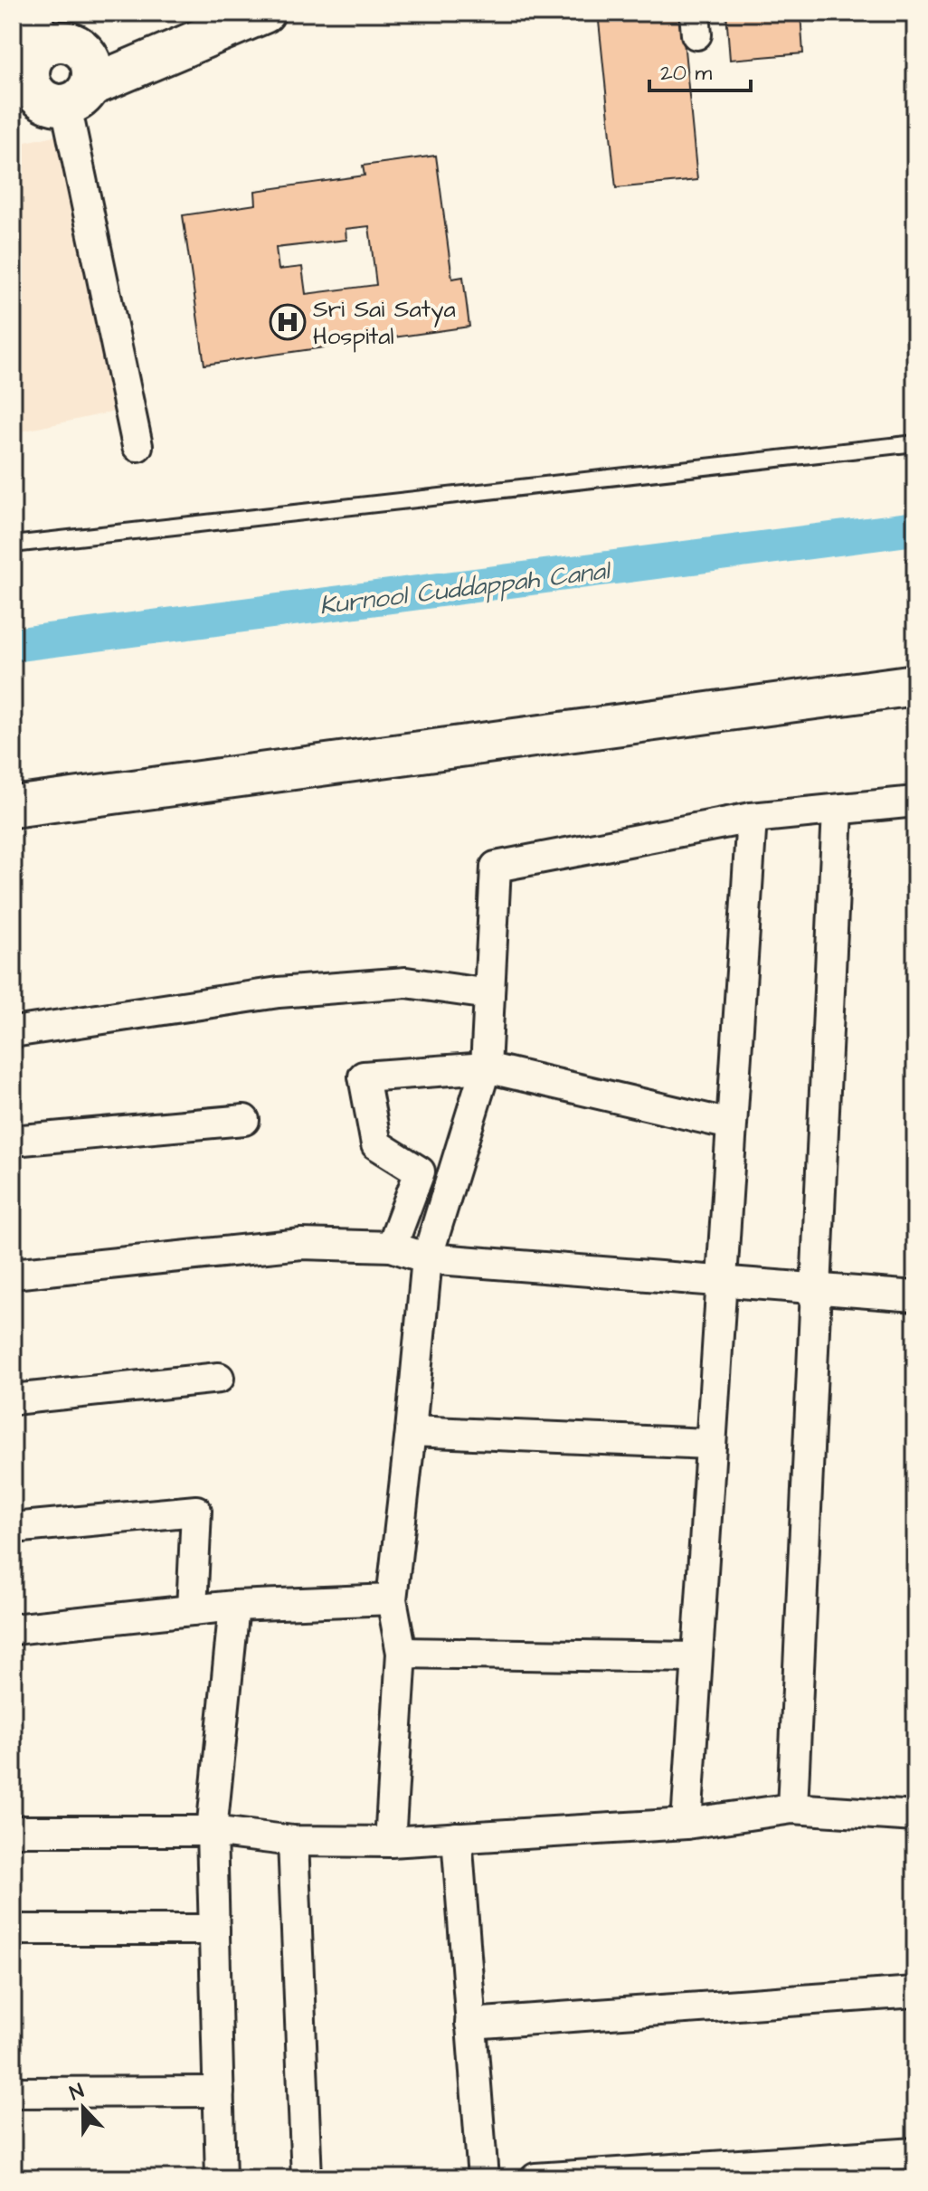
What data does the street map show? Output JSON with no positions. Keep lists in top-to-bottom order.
{
  "water": ["Kurnool Cuddappah Canal"],
  "places": {
    "hospital": ["Sri Sai Satya Hospital"]
  },
  "scale_bar": "20 m",
  "north": "top"
}
